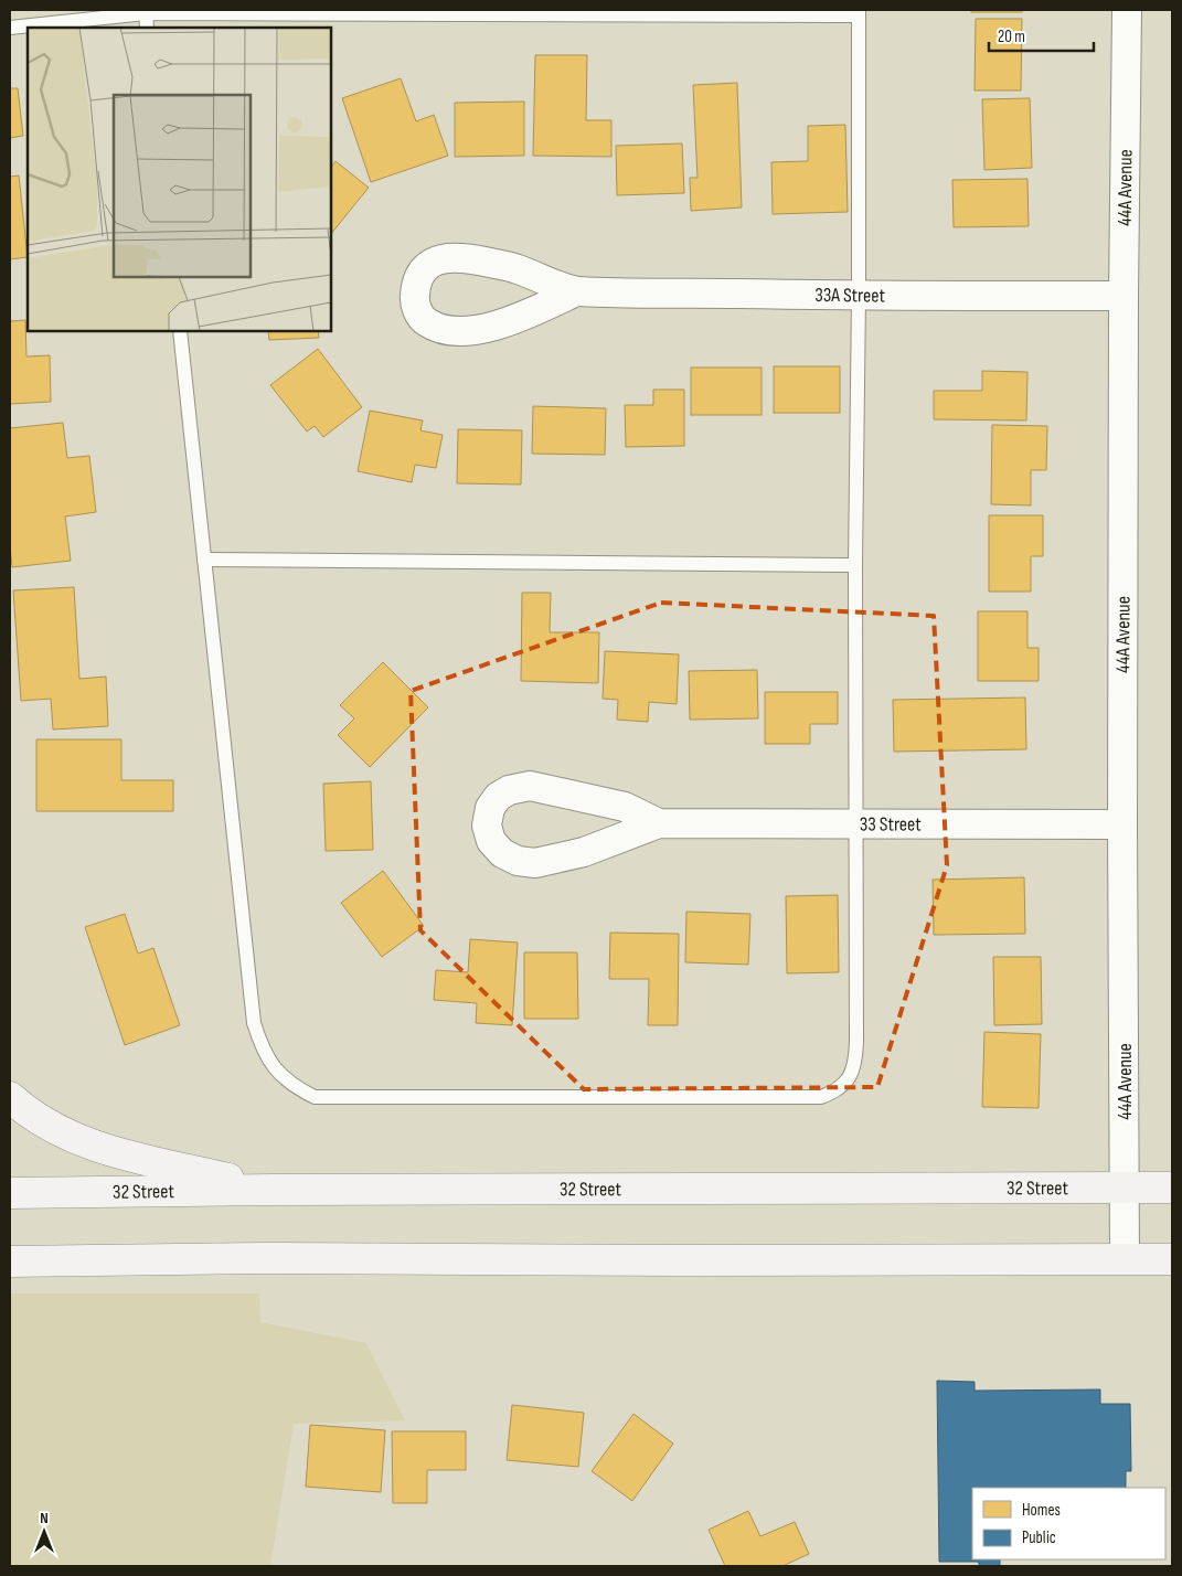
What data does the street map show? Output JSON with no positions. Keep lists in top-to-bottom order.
{
  "streets": {
    "main road": ["32 Street"],
    "street": ["44A Avenue", "33A Street", "33 Street"]
  },
  "crossings": [
    ["44A Avenue", "33A Street"],
    ["44A Avenue", "33 Street"],
    ["44A Avenue", "32 Street"]
  ],
  "legend": ["Homes", "Public"],
  "scale_bar": "20 m",
  "north": "top"
}
